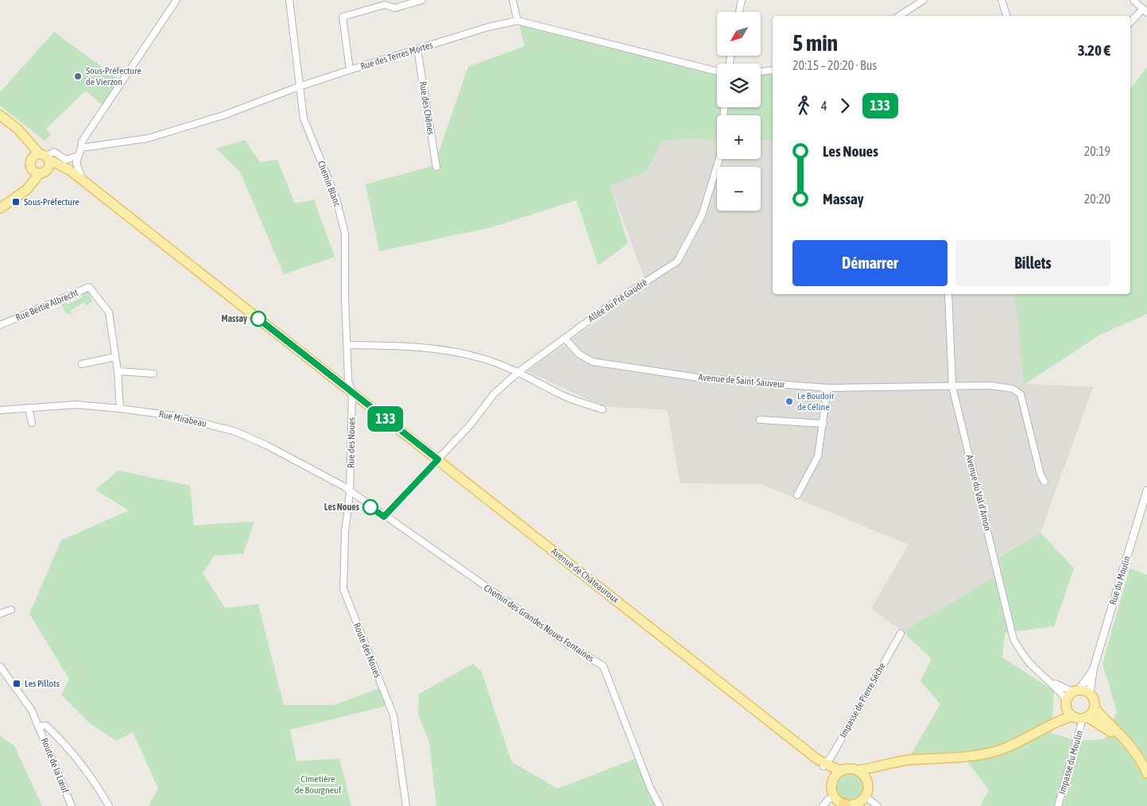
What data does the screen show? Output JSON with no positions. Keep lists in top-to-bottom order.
{
  "streets": {
    "main road": ["Avenue de Châteauroux"],
    "street": [
      "Rue des Terres Mortes",
      "Rue des Chênes",
      "Chemin Blanc",
      "Allée du Pré Gaudré",
      "Rue Bertie Albrecht",
      "Avenue de Saint-Sauveur",
      "Rue Mirabeau",
      "Rue des Noues",
      "Avenue du Val d’Arnon",
      "Rue du Moulin",
      "Chemin des Grandes Noues Fontaines",
      "Route des Noues",
      "Impasse de Pierre Sèche",
      "Impasse du Moulin",
      "Route de la Lœuf"
    ]
  },
  "crossings": [
    ["Rue des Terres Mortes", "Rue des Chênes"],
    ["Rue des Terres Mortes", "Chemin Blanc"],
    ["Chemin Blanc", "Rue des Noues"],
    ["Chemin Blanc", "Avenue de Châteauroux"],
    ["Allée du Pré Gaudré", "Avenue de Saint-Sauveur"],
    ["Allée du Pré Gaudré", "Avenue de Châteauroux"],
    ["Allée du Pré Gaudré", "Chemin des Grandes Noues Fontaines"],
    ["Rue Bertie Albrecht", "Rue Mirabeau"],
    ["Avenue de Saint-Sauveur", "Avenue du Val d’Arnon"],
    ["Rue Mirabeau", "Rue des Noues"],
    ["Rue Mirabeau", "Chemin des Grandes Noues Fontaines"],
    ["Rue Mirabeau", "Route des Noues"],
    ["Rue des Noues", "Avenue de Châteauroux"],
    ["Rue des Noues", "Chemin des Grandes Noues Fontaines"],
    ["Rue des Noues", "Route des Noues"],
    ["Avenue du Val d’Arnon", "Rue du Moulin"],
    ["Avenue du Val d’Arnon", "Impasse du Moulin"],
    ["Avenue de Châteauroux", "Impasse de Pierre Sèche"],
    ["Rue du Moulin", "Impasse du Moulin"],
    ["Chemin des Grandes Noues Fontaines", "Route des Noues"]
  ],
  "parks": ["Cimetière de Bourgneuf"],
  "places": {
    "other": [
      "Sous-Préfecture de Vierzon",
      "Massay",
      "Le Boudoir de Céline",
      "Les Noues"
    ],
    "transit": ["Sous-Préfecture", "Les Pillots"]
  },
  "lines": ["bus line 133"],
  "north": "bottom left",
  "page": {
    "on_map": "133",
    "map_buttons": ["+", "−"],
    "heading": ["5 min", "20:15 – 20:20 · Bus", "3.20 €"],
    "legs": ["4", "133"],
    "list": [
      {
        "name": "Les Noues",
        "value": "20:19"
      },
      {
        "name": "Massay",
        "value": "20:20"
      }
    ],
    "buttons": ["Démarrer", "Billets"]
  }
}
